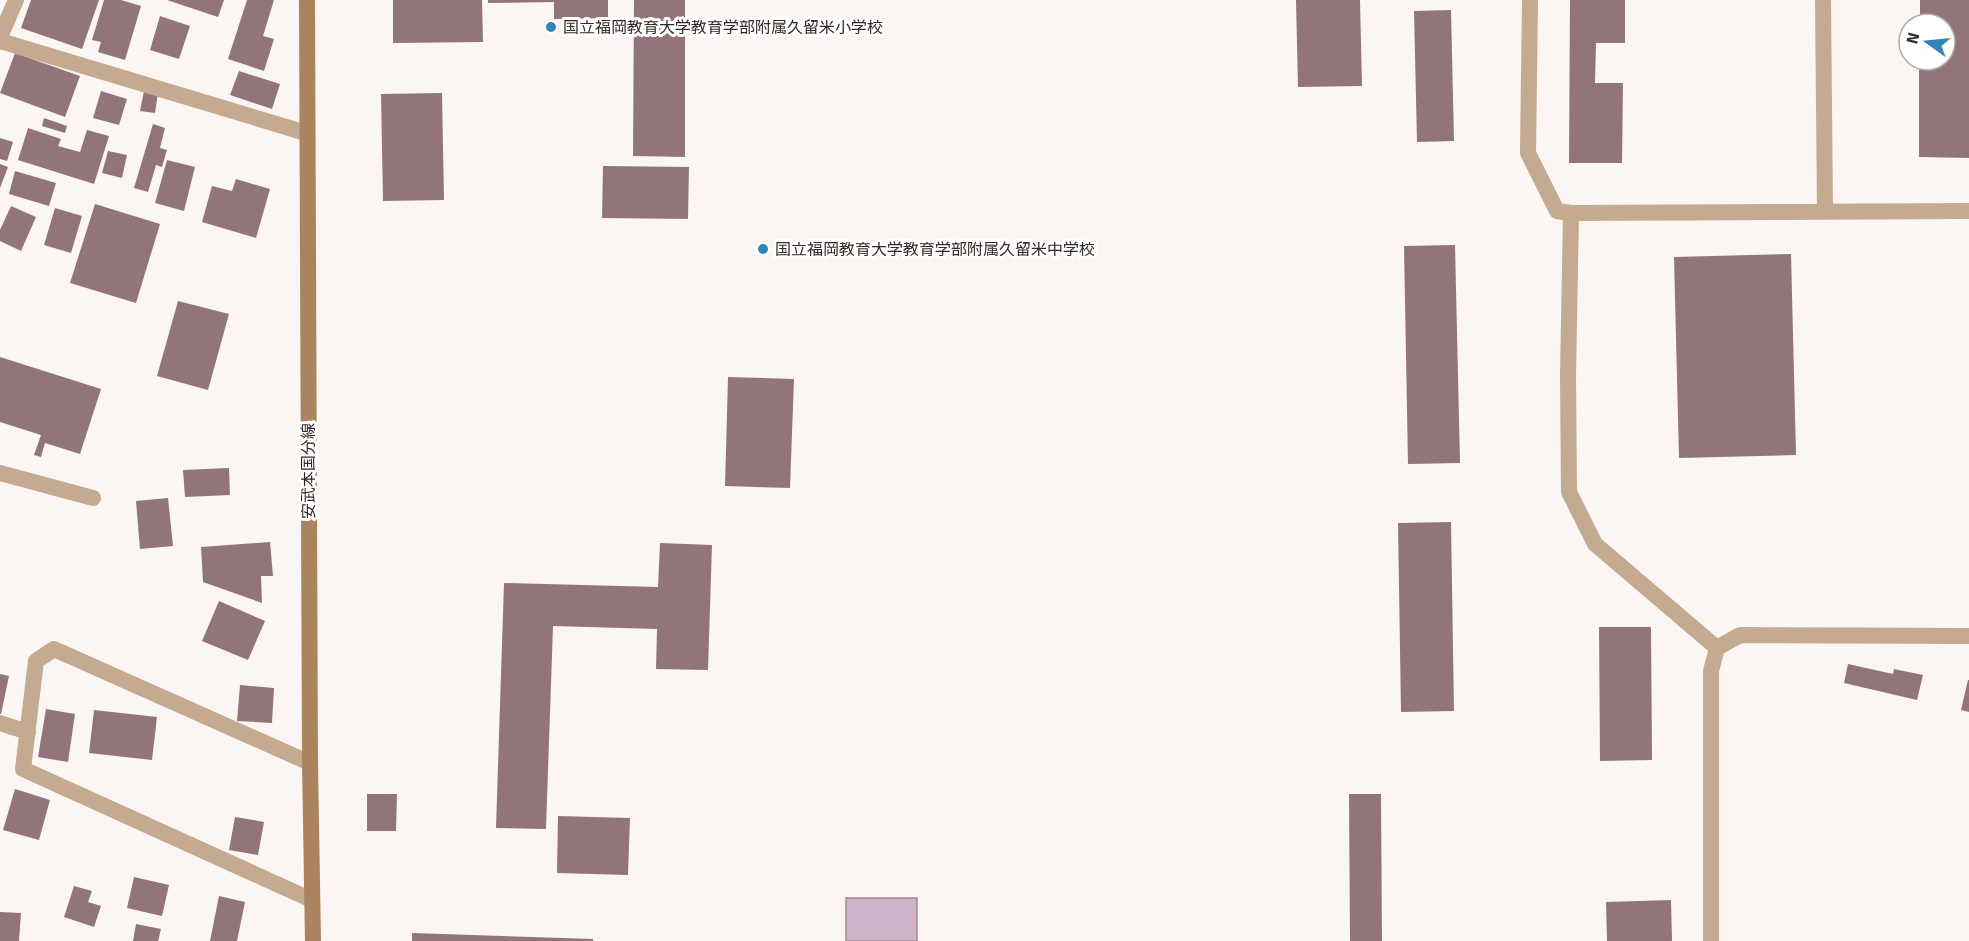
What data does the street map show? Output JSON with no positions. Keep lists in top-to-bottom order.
{
  "streets": {
    "main road": ["安武本国分線"]
  },
  "places": ["国立福岡教育大学教育学部附属久留米小学校", "国立福岡教育大学教育学部附属久留米中学校"],
  "north": "left"
}
